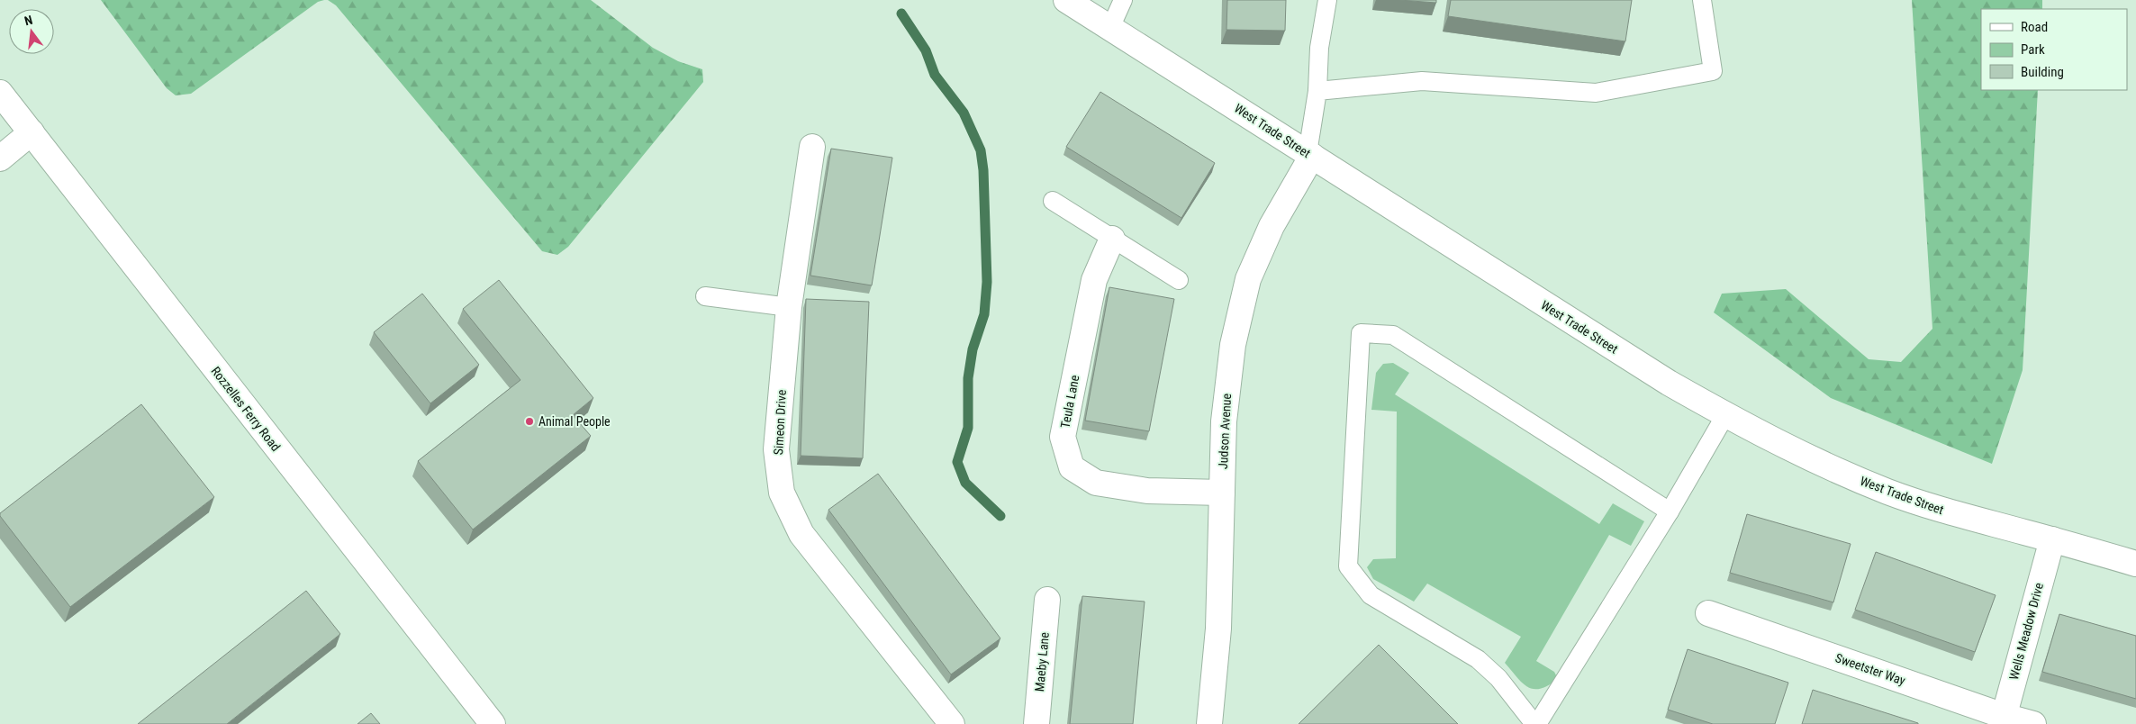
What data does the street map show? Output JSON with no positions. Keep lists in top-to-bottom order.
{
  "streets": {
    "street": [
      "West Trade Street",
      "Teula Lane",
      "Rozzelles Ferry Road",
      "Simeon Drive",
      "Judson Avenue",
      "Wells Meadow Drive",
      "Maeby Lane",
      "Sweetster Way"
    ]
  },
  "crossings": [
    ["West Trade Street", "Judson Avenue"],
    ["West Trade Street", "Wells Meadow Drive"],
    ["Teula Lane", "Judson Avenue"],
    ["Wells Meadow Drive", "Sweetster Way"]
  ],
  "places": ["Animal People"],
  "legend": ["Road", "Park", "Building"],
  "north": "top"
}
